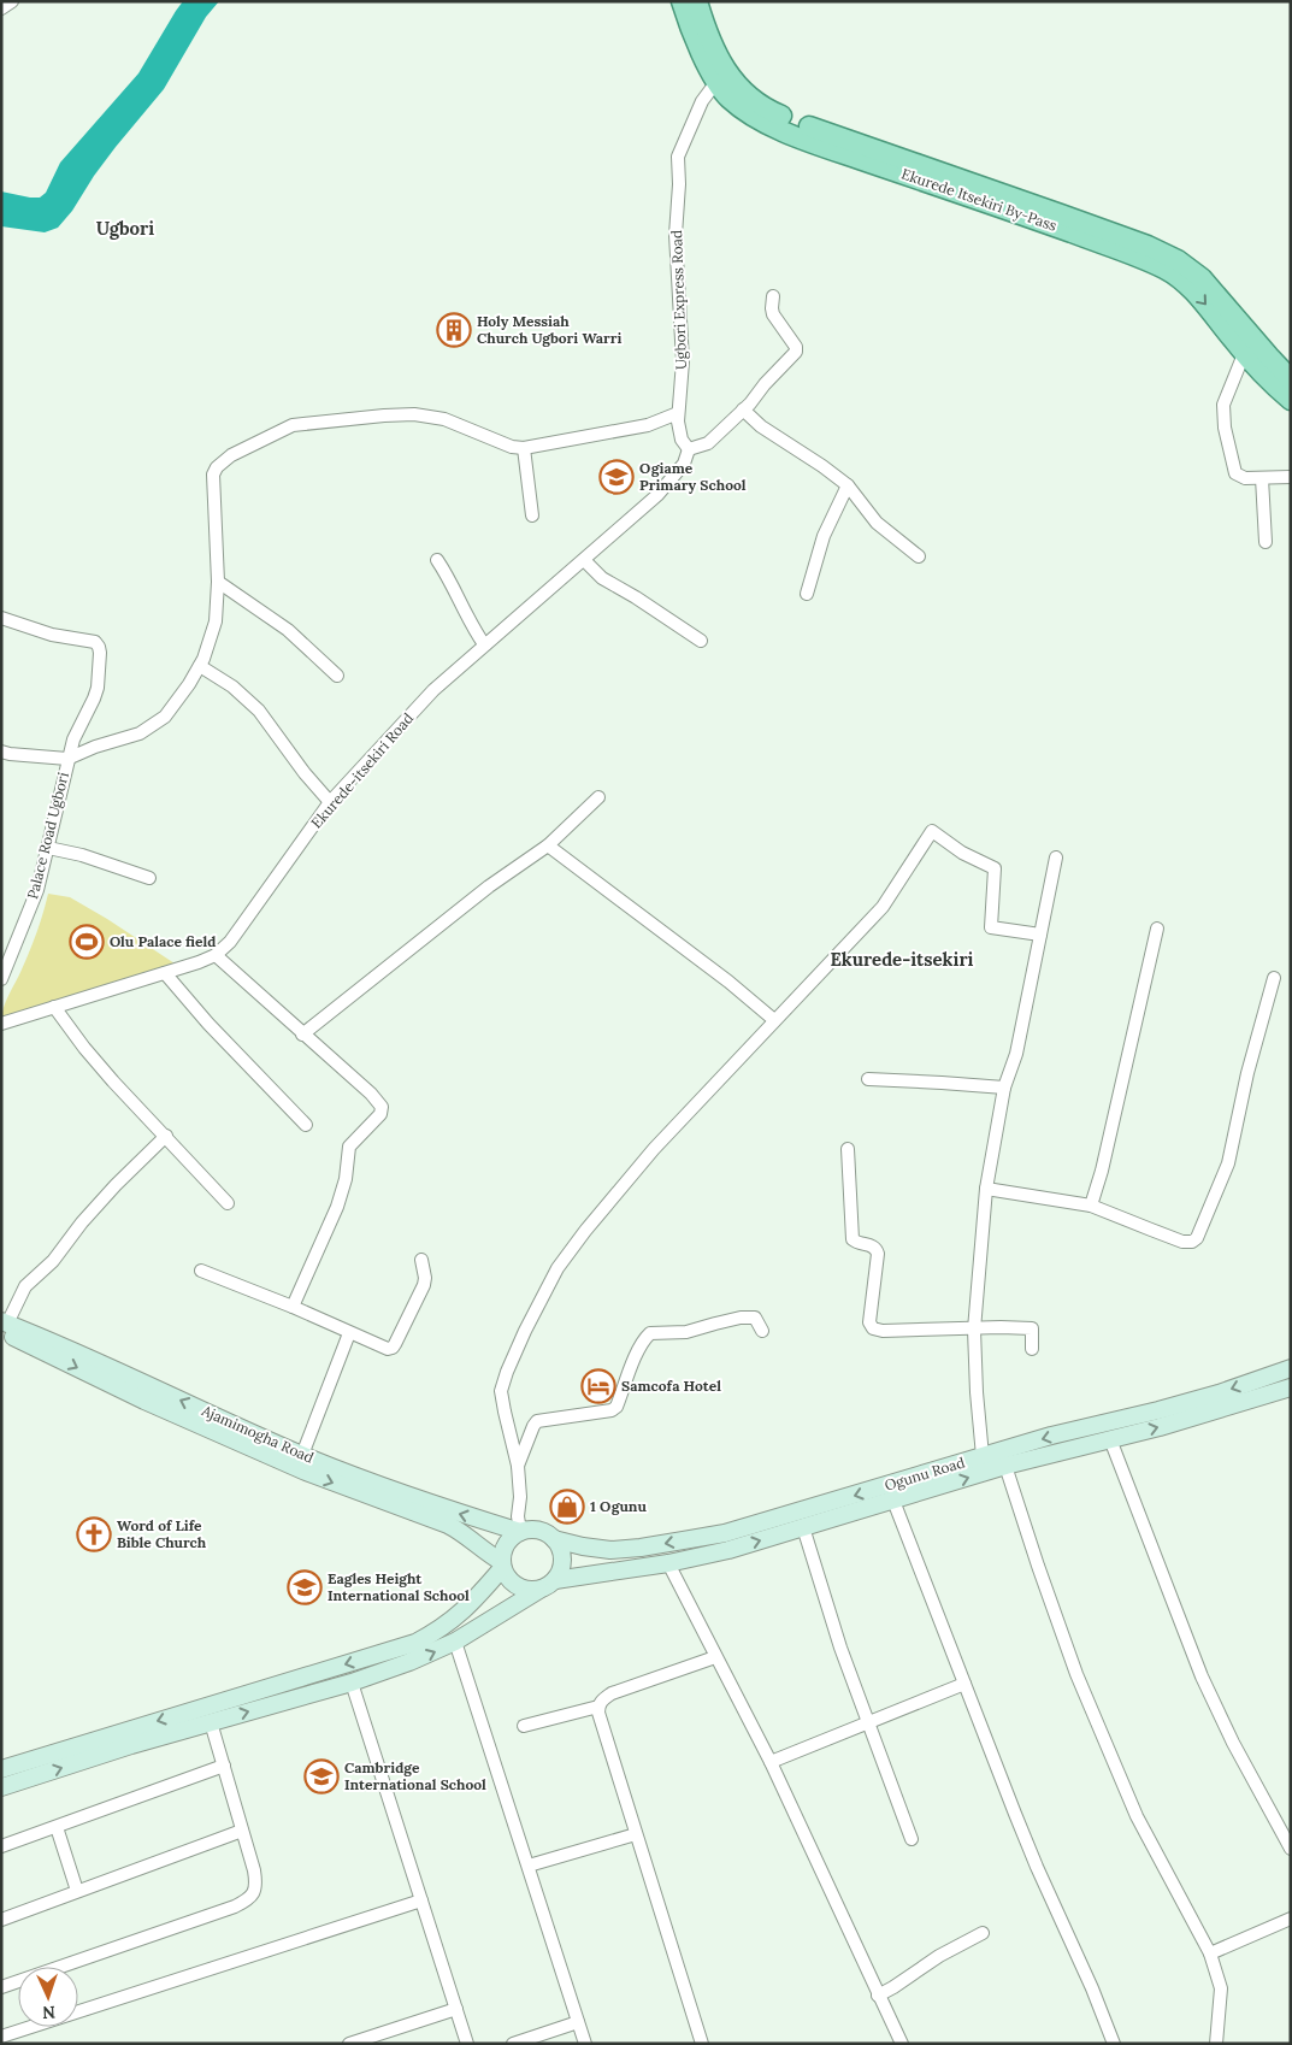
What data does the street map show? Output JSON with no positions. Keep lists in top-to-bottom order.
{
  "streets": {
    "main road": ["Ekurede Itsekiri By-Pass", "Ajamimogha Road", "Ogunu Road"],
    "street": ["Ugbori Express Road", "Ekurede-itsekiri Road", "Palace Road Ugbori"]
  },
  "crossings": [
    ["Ekurede Itsekiri By-Pass", "Ugbori Express Road"],
    ["Ugbori Express Road", "Ekurede-itsekiri Road"],
    ["Ajamimogha Road", "Ogunu Road"]
  ],
  "districts": ["Ugbori", "Ekurede-itsekiri"],
  "places": {
    "building": ["Holy Messiah Church Ugbori Warri"],
    "school or university": ["Ogiame Primary School", "Eagles Height International School", "Cambridge International School"],
    "sports": ["Olu Palace field"],
    "hotel": ["Samcofa Hotel"],
    "shop": ["1 Ogunu"],
    "church": ["Word of Life Bible Church"]
  },
  "north": "bottom"
}
